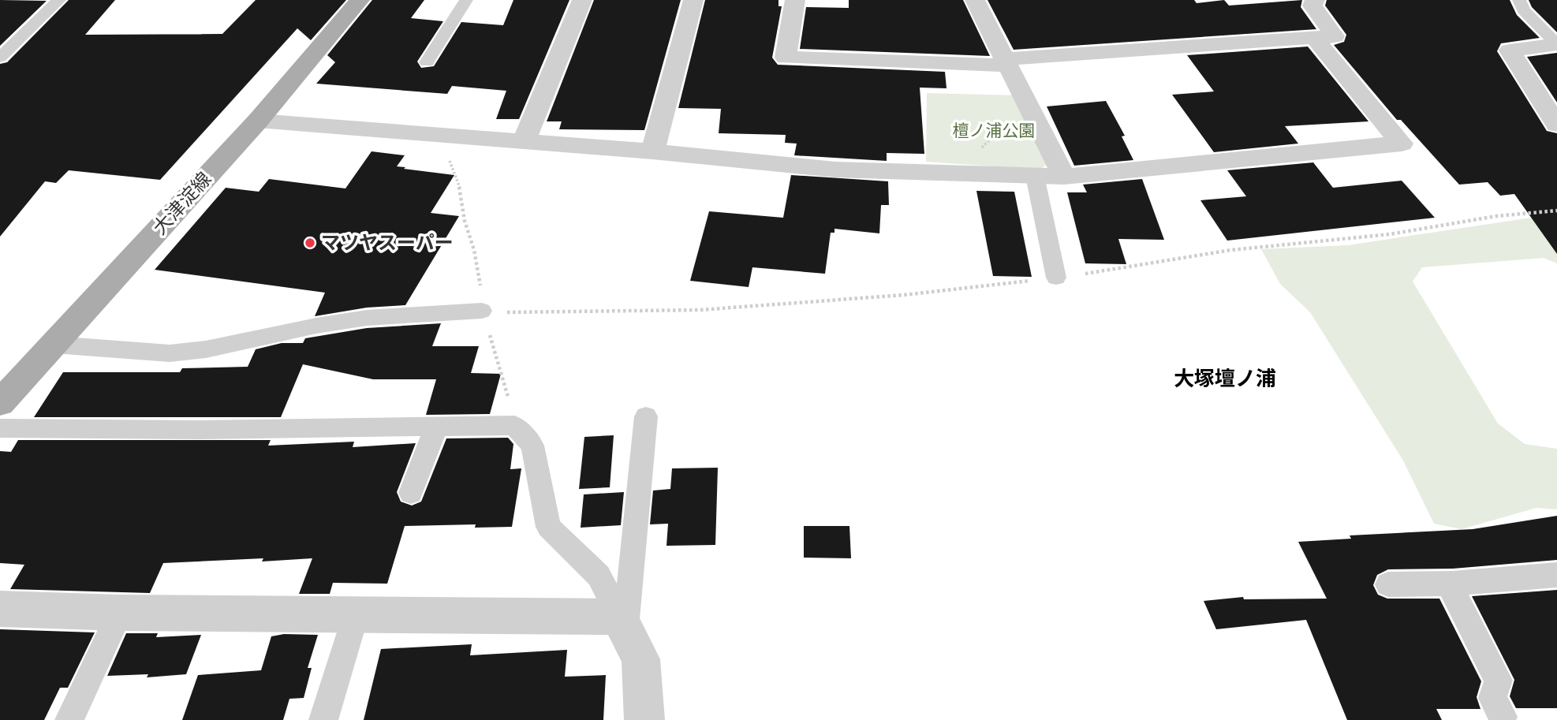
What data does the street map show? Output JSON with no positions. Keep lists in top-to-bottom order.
{
  "streets": {
    "main road": ["大津淀線"]
  },
  "districts": ["大塚壇ノ浦"],
  "parks": ["檀ノ浦公園"],
  "places": ["マツヤスーパー"]
}
